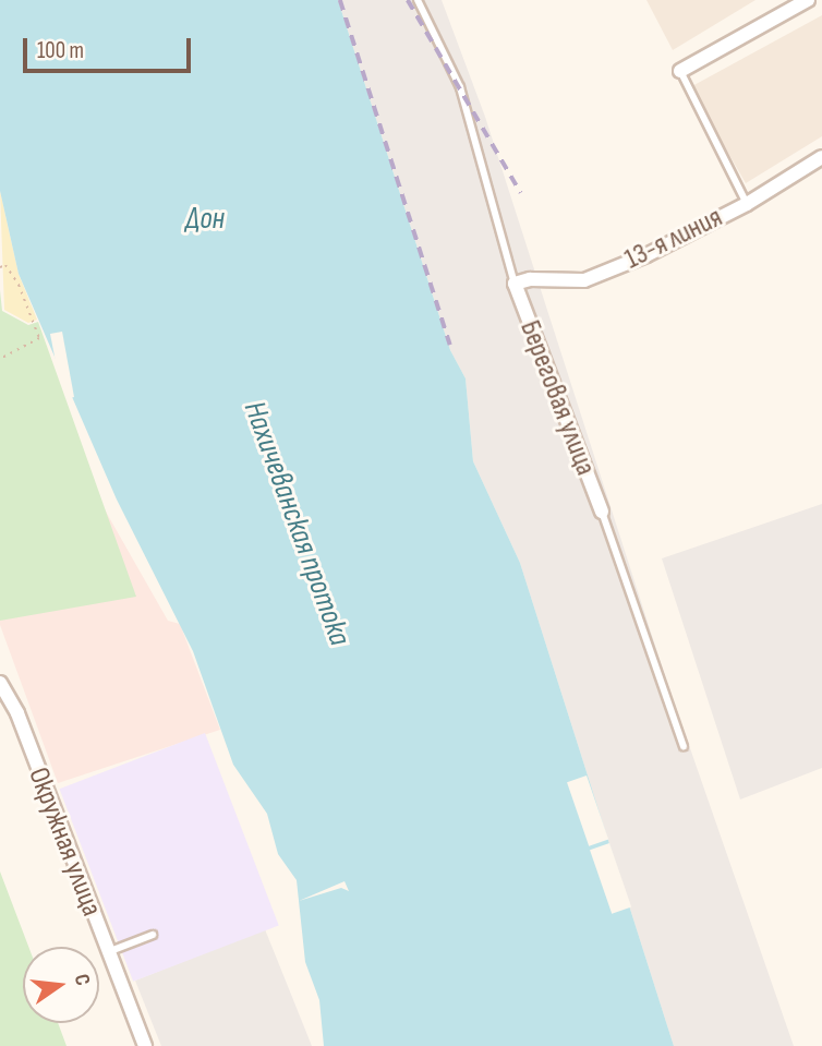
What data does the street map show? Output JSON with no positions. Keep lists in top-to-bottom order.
{
  "streets": {
    "street": ["13-я линия", "Береговая улица", "Окружная улица"]
  },
  "crossings": [
    ["13-я линия", "Береговая улица"]
  ],
  "water": ["Дон", "Нахичеванская протока"],
  "scale_bar": "100 m",
  "north": "right"
}
